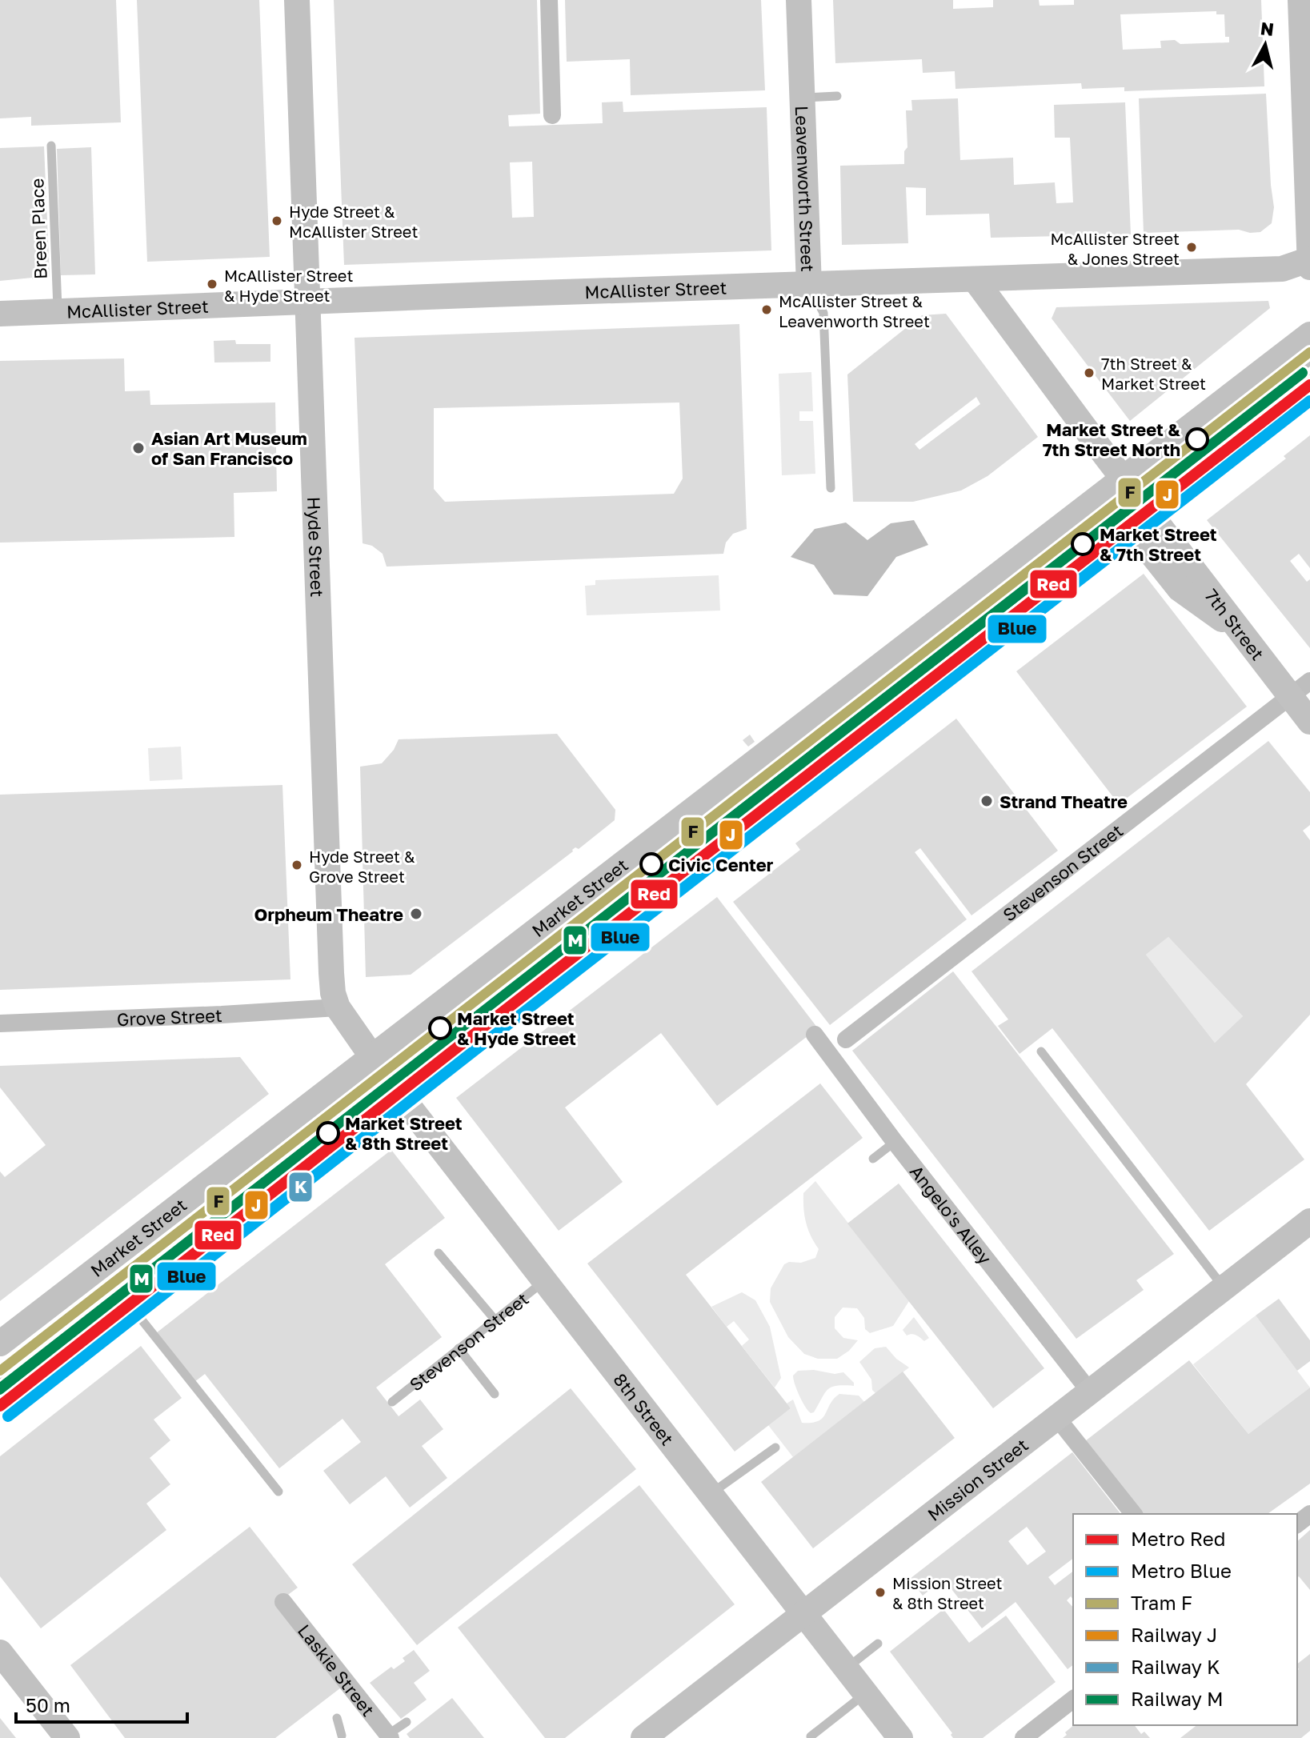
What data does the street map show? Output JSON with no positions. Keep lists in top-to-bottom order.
{
  "streets": {
    "main road": [
      "Leavenworth Street",
      "McAllister Street",
      "Hyde Street",
      "7th Street",
      "Market Street",
      "8th Street",
      "Mission Street"
    ],
    "street": [
      "Stevenson Street",
      "Grove Street",
      "Angelo's Alley",
      "Laskie Street"
    ],
    "lane": ["Breen Place"]
  },
  "crossings": [
    ["Leavenworth Street", "McAllister Street"],
    ["Breen Place", "McAllister Street"],
    ["McAllister Street", "Hyde Street"],
    ["McAllister Street", "7th Street"],
    ["Hyde Street", "Market Street"],
    ["Hyde Street", "Grove Street"],
    ["Hyde Street", "8th Street"],
    ["7th Street", "Stevenson Street"],
    ["7th Street", "Market Street"],
    ["Stevenson Street", "8th Street"],
    ["Market Street", "8th Street"],
    ["Angelo's Alley", "Mission Street"],
    ["8th Street", "Mission Street"]
  ],
  "places": [
    "Hyde Street & McAllister Street",
    "McAllister Street & Jones Street",
    "McAllister Street & Hyde Street",
    "McAllister Street & Leavenworth Street",
    "7th Street & Market Street",
    "Market Street & 7th Street North",
    "Asian Art Museum of San Francisco",
    "Market Street & 7th Street",
    "Strand Theatre",
    "Civic Center",
    "Hyde Street & Grove Street",
    "Orpheum Theatre",
    "Market Street & Hyde Street",
    "Market Street & 8th Street",
    "Mission Street & 8th Street"
  ],
  "lines": [
    "tram line F",
    "rail line M",
    "rail line J",
    "metro line Red",
    "rail line K",
    "metro line Blue"
  ],
  "legend": [
    "Metro Red",
    "Metro Blue",
    "Tram F",
    "Railway J",
    "Railway K",
    "Railway M"
  ],
  "scale_bar": "50 m",
  "north": "top"
}
